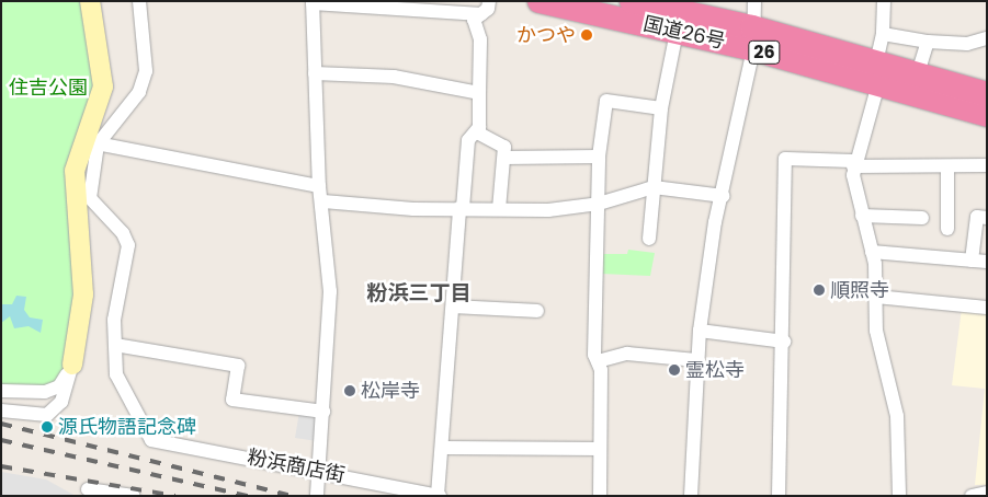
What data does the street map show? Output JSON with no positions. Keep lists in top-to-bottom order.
{
  "streets": {
    "highway": ["国道26号", "26"],
    "street": ["粉浜商店街"]
  },
  "districts": ["粉浜三丁目"],
  "parks": ["住吉公園"],
  "places": [
    "かつや",
    "順照寺",
    "霊松寺",
    "松岸寺",
    "源氏物語記念碑"
  ]
}
